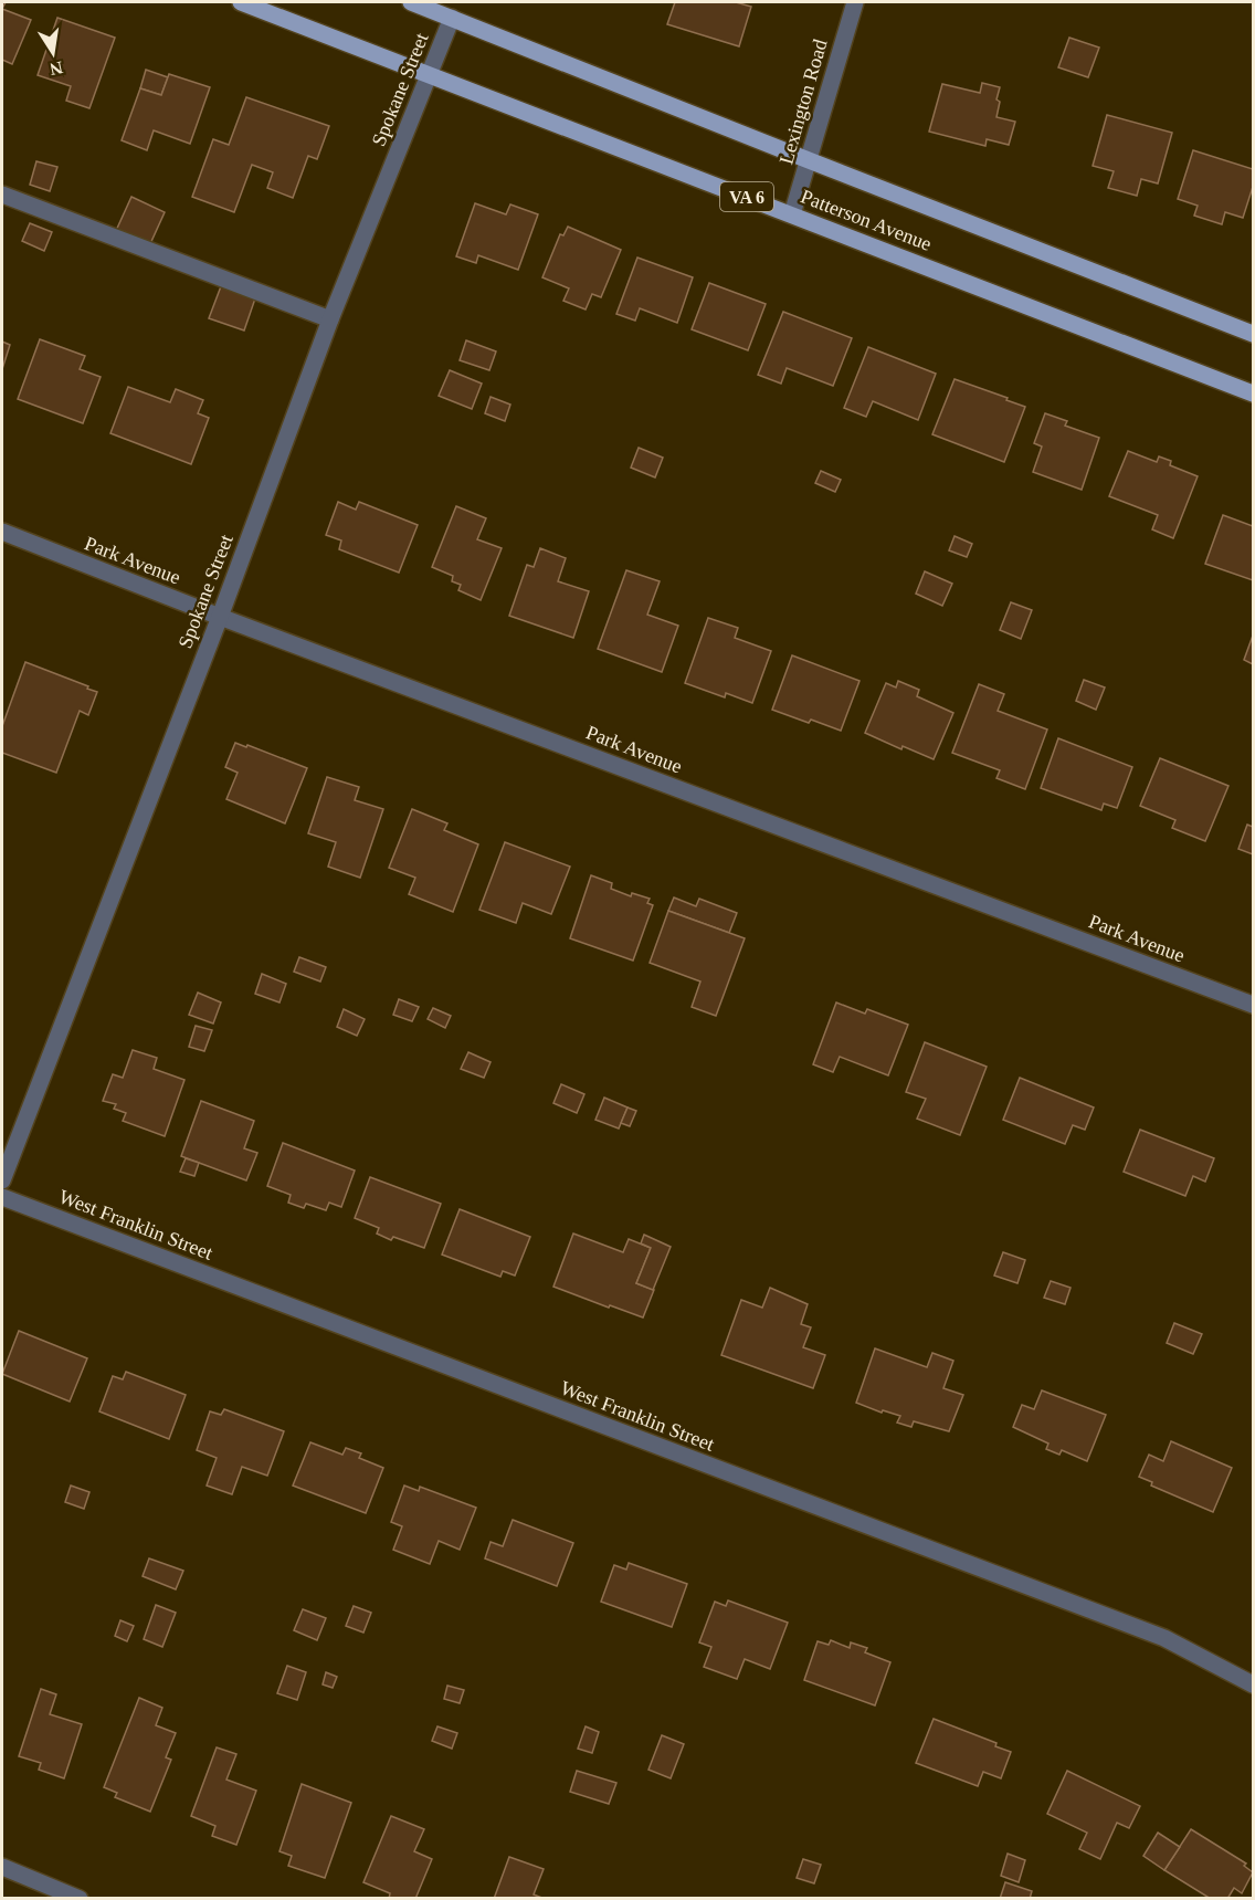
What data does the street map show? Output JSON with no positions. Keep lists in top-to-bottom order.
{
  "streets": {
    "main road": ["VA 6", "Patterson Avenue"],
    "street": [
      "Spokane Street",
      "Lexington Road",
      "Park Avenue",
      "West Franklin Street"
    ]
  },
  "crossings": [
    ["Spokane Street", "Patterson Avenue"],
    ["Spokane Street", "Park Avenue"],
    ["Lexington Road", "Patterson Avenue"]
  ],
  "north": "bottom"
}
